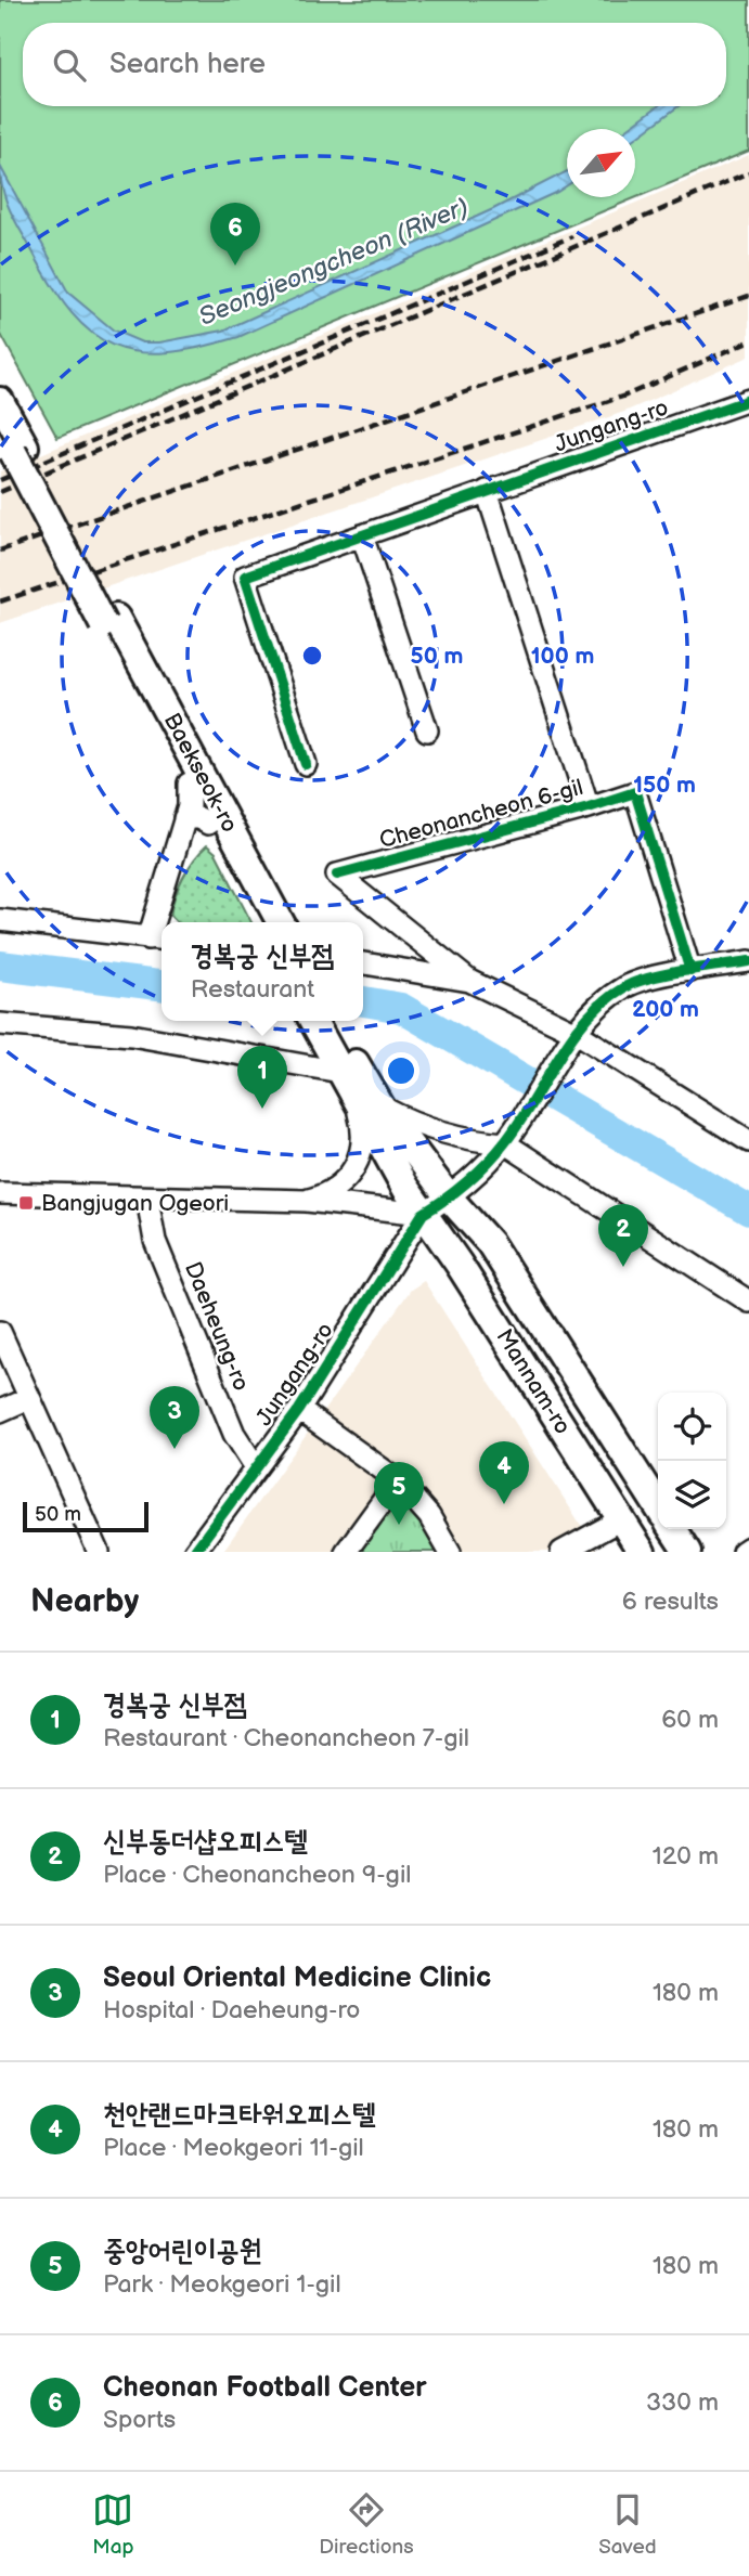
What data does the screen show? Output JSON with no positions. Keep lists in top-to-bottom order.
{
  "streets": {
    "main road": ["Baekseok-ro", "Mannam-ro"],
    "street": ["Jungang-ro", "Cheonancheon 6-gil", "Daeheung-ro"]
  },
  "crossings": [
    ["Jungang-ro", "Daeheung-ro"],
    ["Jungang-ro", "Mannam-ro"]
  ],
  "water": ["Seongjeongcheon (River)"],
  "places": {
    "transit": ["Bangjugan Ogeori"]
  },
  "scale_bar": "50 m",
  "north": "top right",
  "page": {
    "search": "Search here",
    "pins": [
      "6",
      "1",
      "2",
      "3",
      "4",
      "5"
    ],
    "popup": ["경복궁 신부점", "Restaurant"],
    "scale": "50 m",
    "heading": ["Nearby", "6 results"],
    "list": [
      {
        "mark": "1",
        "name": "경복궁 신부점",
        "note": "Restaurant · Cheonancheon 7-gil",
        "value": "60 m"
      },
      {
        "mark": "2",
        "name": "신부동더샵오피스텔",
        "note": "Place · Cheonancheon 9-gil",
        "value": "120 m"
      },
      {
        "mark": "3",
        "name": "Seoul Oriental Medicine Clinic",
        "note": "Hospital · Daeheung-ro",
        "value": "180 m"
      },
      {
        "mark": "4",
        "name": "천안랜드마크타워오피스텔",
        "note": "Place · Meokgeori 11-gil",
        "value": "180 m"
      },
      {
        "mark": "5",
        "name": "중앙어린이공원",
        "note": "Park · Meokgeori 1-gil",
        "value": "180 m"
      },
      {
        "mark": "6",
        "name": "Cheonan Football Center",
        "note": "Sports",
        "value": "330 m"
      }
    ],
    "nav": ["Map", "Directions", "Saved"]
  },
  "rings": [
    "50 m",
    "100 m",
    "150 m",
    "200 m"
  ]
}
